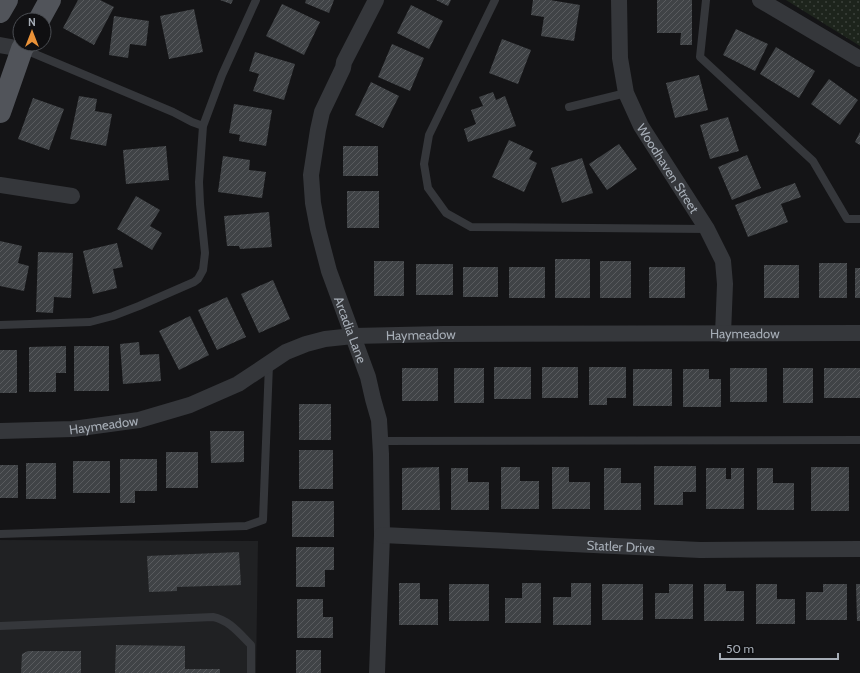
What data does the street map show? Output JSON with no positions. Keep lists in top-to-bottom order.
{
  "streets": {
    "street": [
      "Woodhaven Street",
      "Arcadia Lane",
      "Haymeadow",
      "Statler Drive"
    ]
  },
  "crossings": [
    ["Woodhaven Street", "Haymeadow"],
    ["Arcadia Lane", "Haymeadow"],
    ["Arcadia Lane", "Statler Drive"]
  ],
  "scale_bar": "50 m",
  "north": "top"
}
